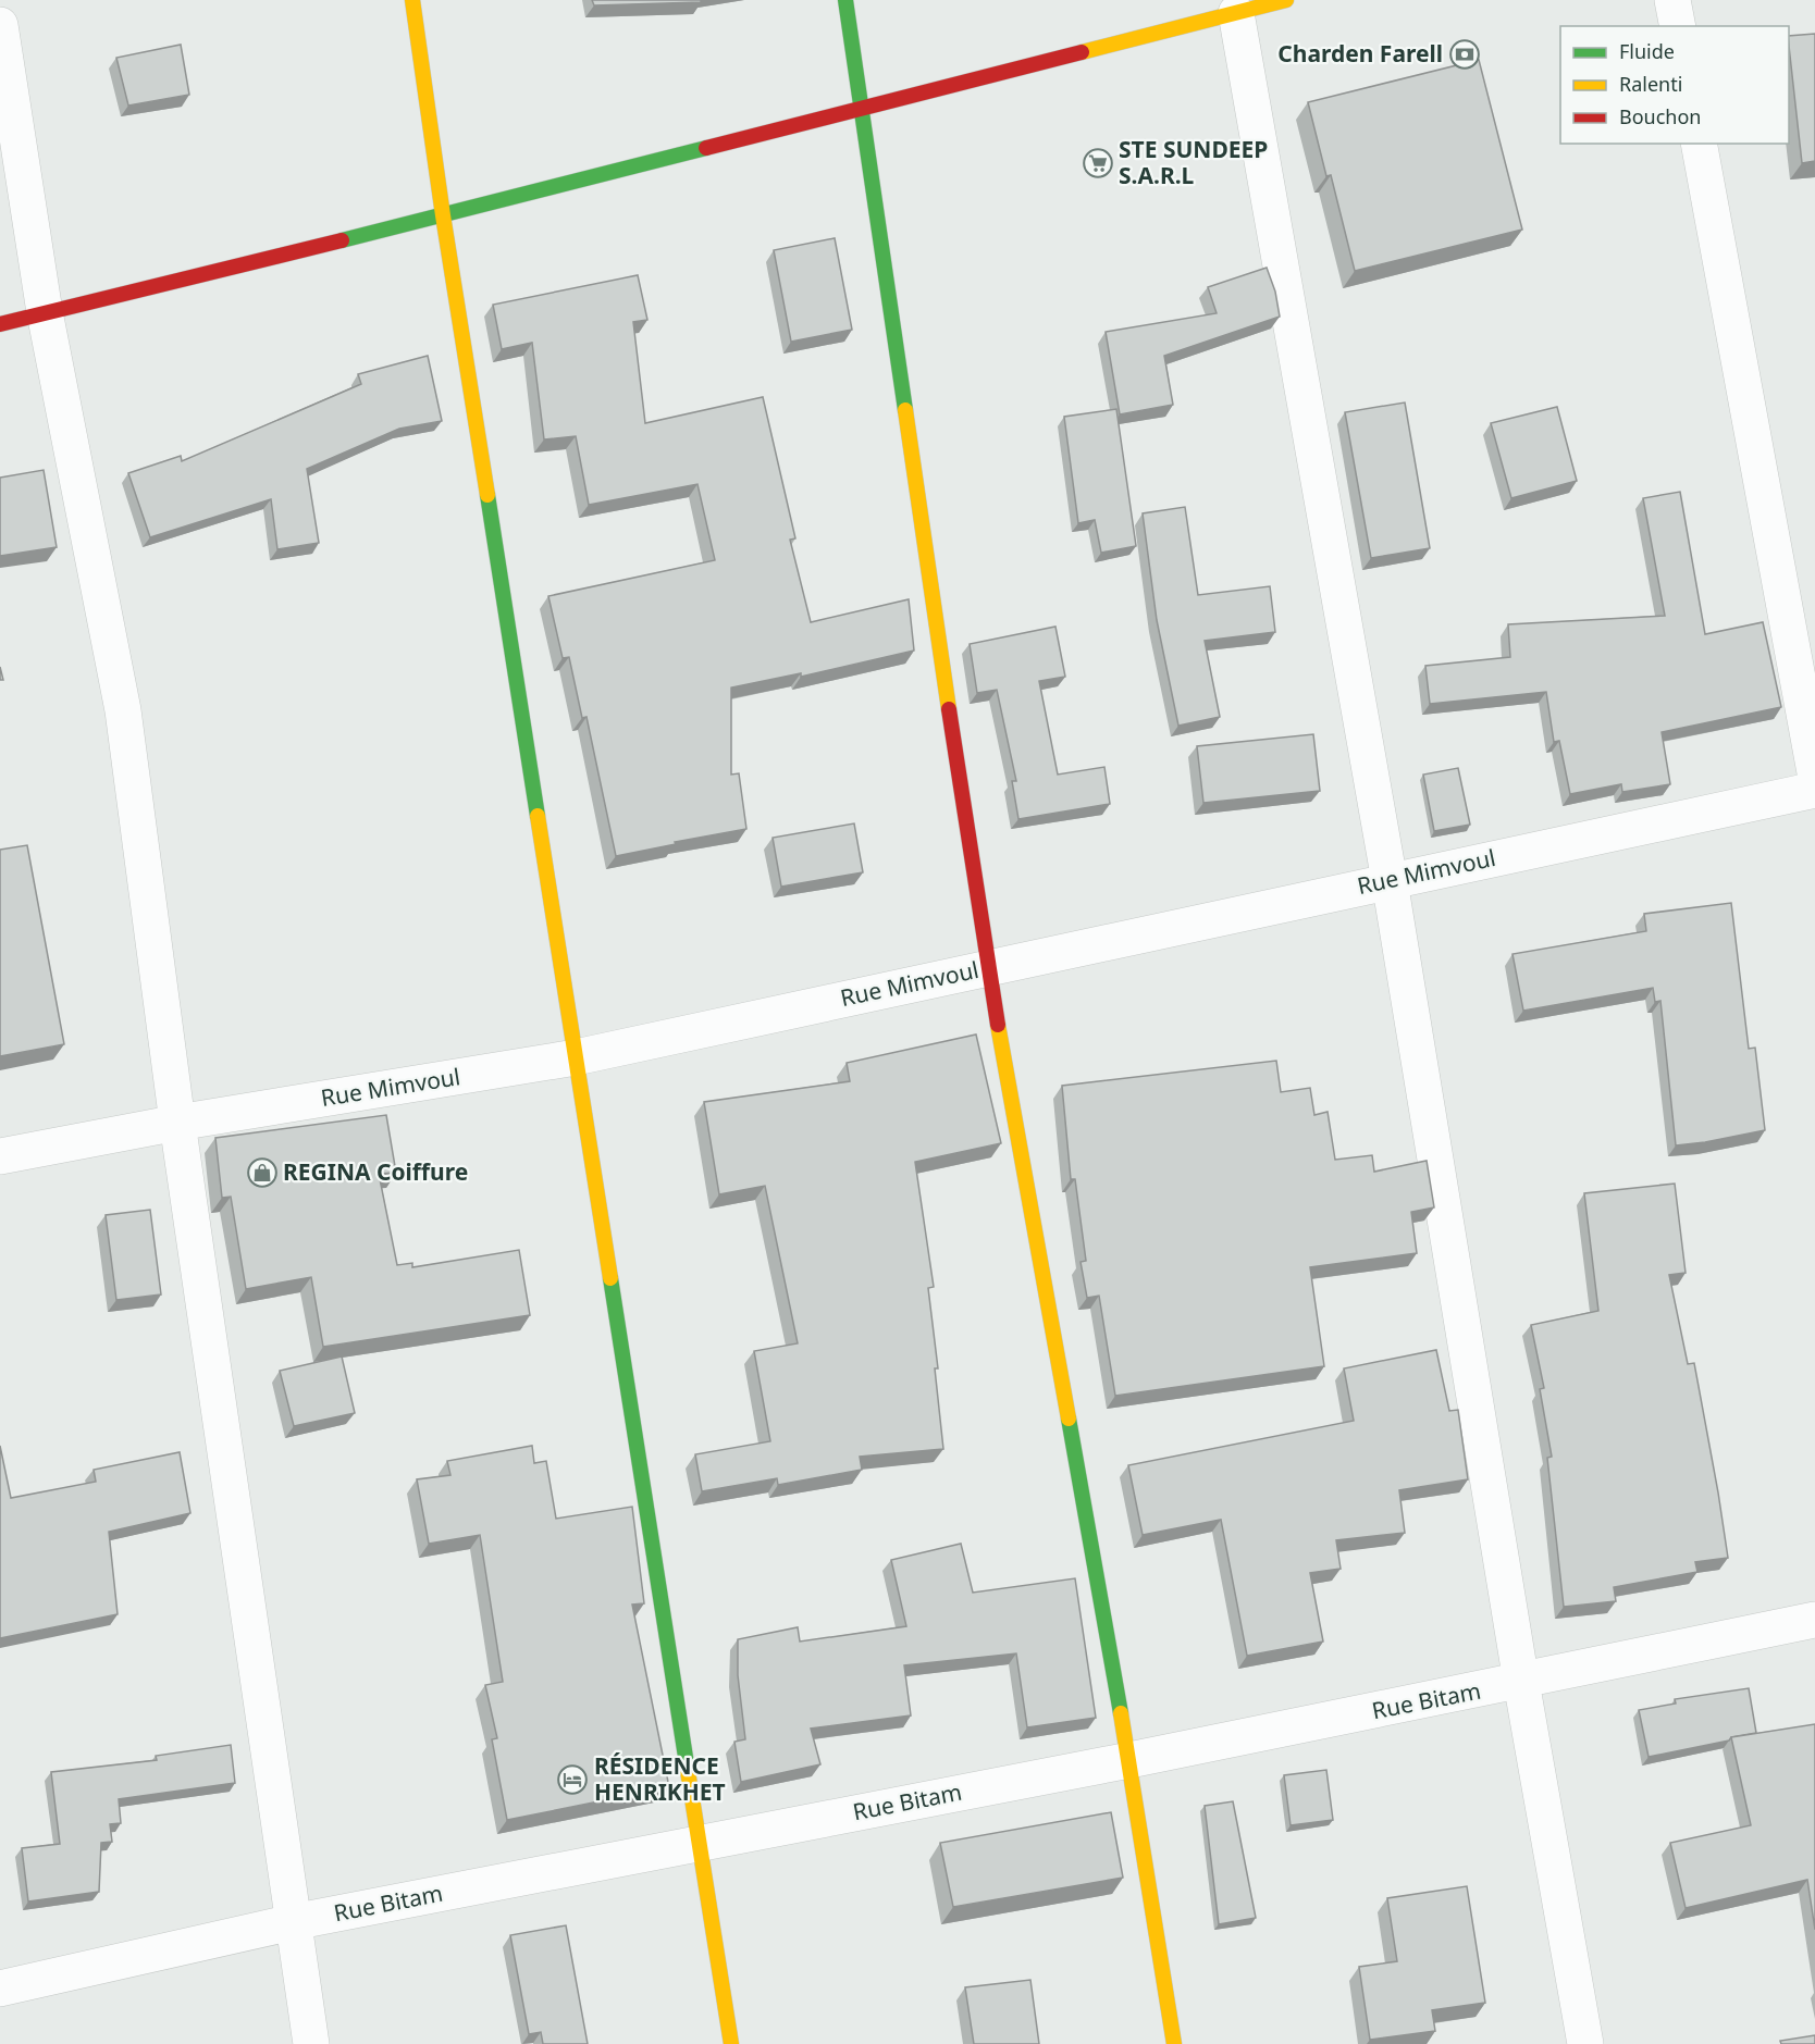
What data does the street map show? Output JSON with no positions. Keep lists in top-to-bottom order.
{
  "streets": {
    "street": ["Rue Mimvoul", "Rue Bitam"]
  },
  "places": {
    "bank": ["Charden Farell"],
    "supermarket": ["STE SUNDEEP S.A.R.L"],
    "shop": ["REGINA Coiffure"],
    "hotel": ["RÉSIDENCE HENRIKHET"]
  },
  "legend": ["Fluide", "Ralenti", "Bouchon"]
}
